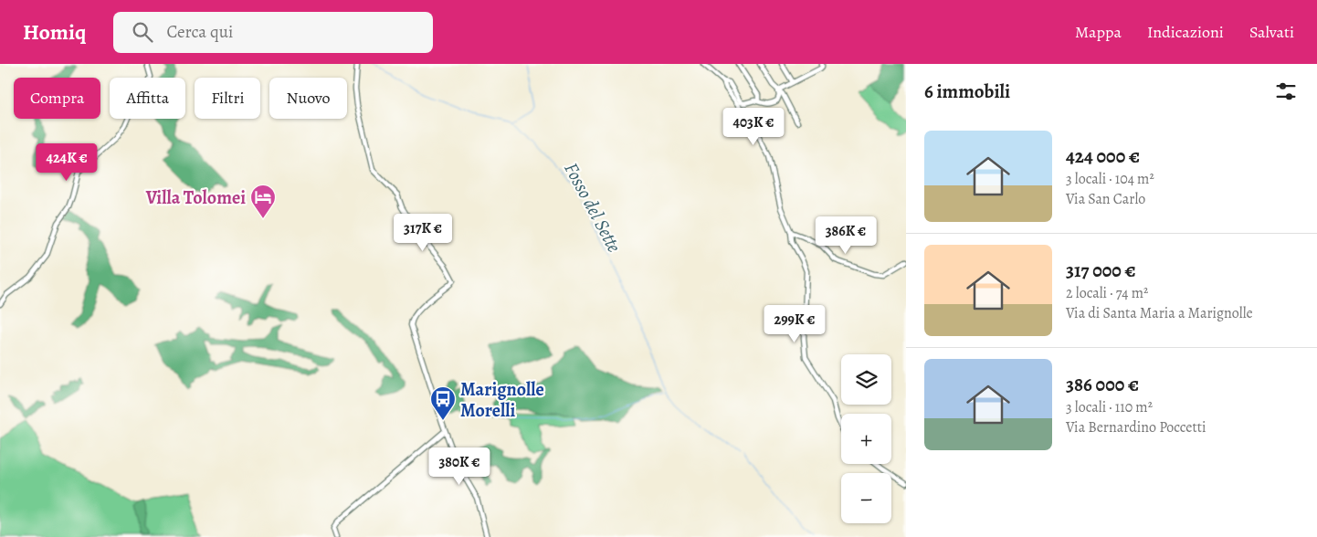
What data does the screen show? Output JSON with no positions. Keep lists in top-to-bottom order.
{
  "water": ["Fosso del Sette"],
  "places": {
    "hotel": ["Villa Tolomei"],
    "bus stop": ["Marignolle Morelli"]
  },
  "page": {
    "header": "Homiq",
    "search": "Cerca qui",
    "nav": ["Mappa", "Indicazioni", "Salvati"],
    "heading": "6 immobili",
    "chip": [
      "Compra",
      "Affitta",
      "Filtri",
      "Nuovo"
    ],
    "price": [
      "403K €",
      "424K €",
      "317K €",
      "386K €",
      "299K €",
      "380K €"
    ],
    "list": [
      {
        "name": "424 000 €",
        "note": "3 locali · 104 m² · Via San Carlo"
      },
      {
        "name": "317 000 €",
        "note": "2 locali · 74 m² · Via di Santa Maria a Marignolle"
      },
      {
        "name": "386 000 €",
        "note": "3 locali · 110 m² · Via Bernardino Poccetti"
      }
    ],
    "map_buttons": ["+", "−"]
  }
}
